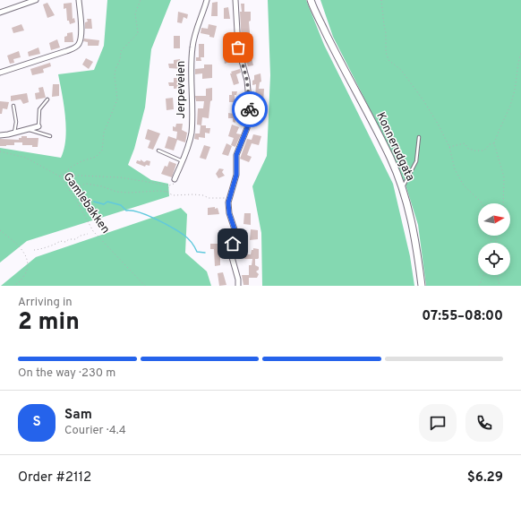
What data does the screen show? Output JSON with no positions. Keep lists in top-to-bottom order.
{
  "streets": {
    "main road": ["Konnerudgata"],
    "street": ["Jerpeveien"],
    "path": ["Gamlebakken"]
  },
  "north": "right",
  "page": {
    "heading": ["2 min", "Arriving in", "07:55–08:00"],
    "panel": [
      "Sam",
      "Courier · 4.4",
      "Order #2112",
      "$6.29"
    ],
    "bar": "On the way · 230 m",
    "round": "S"
  }
}
